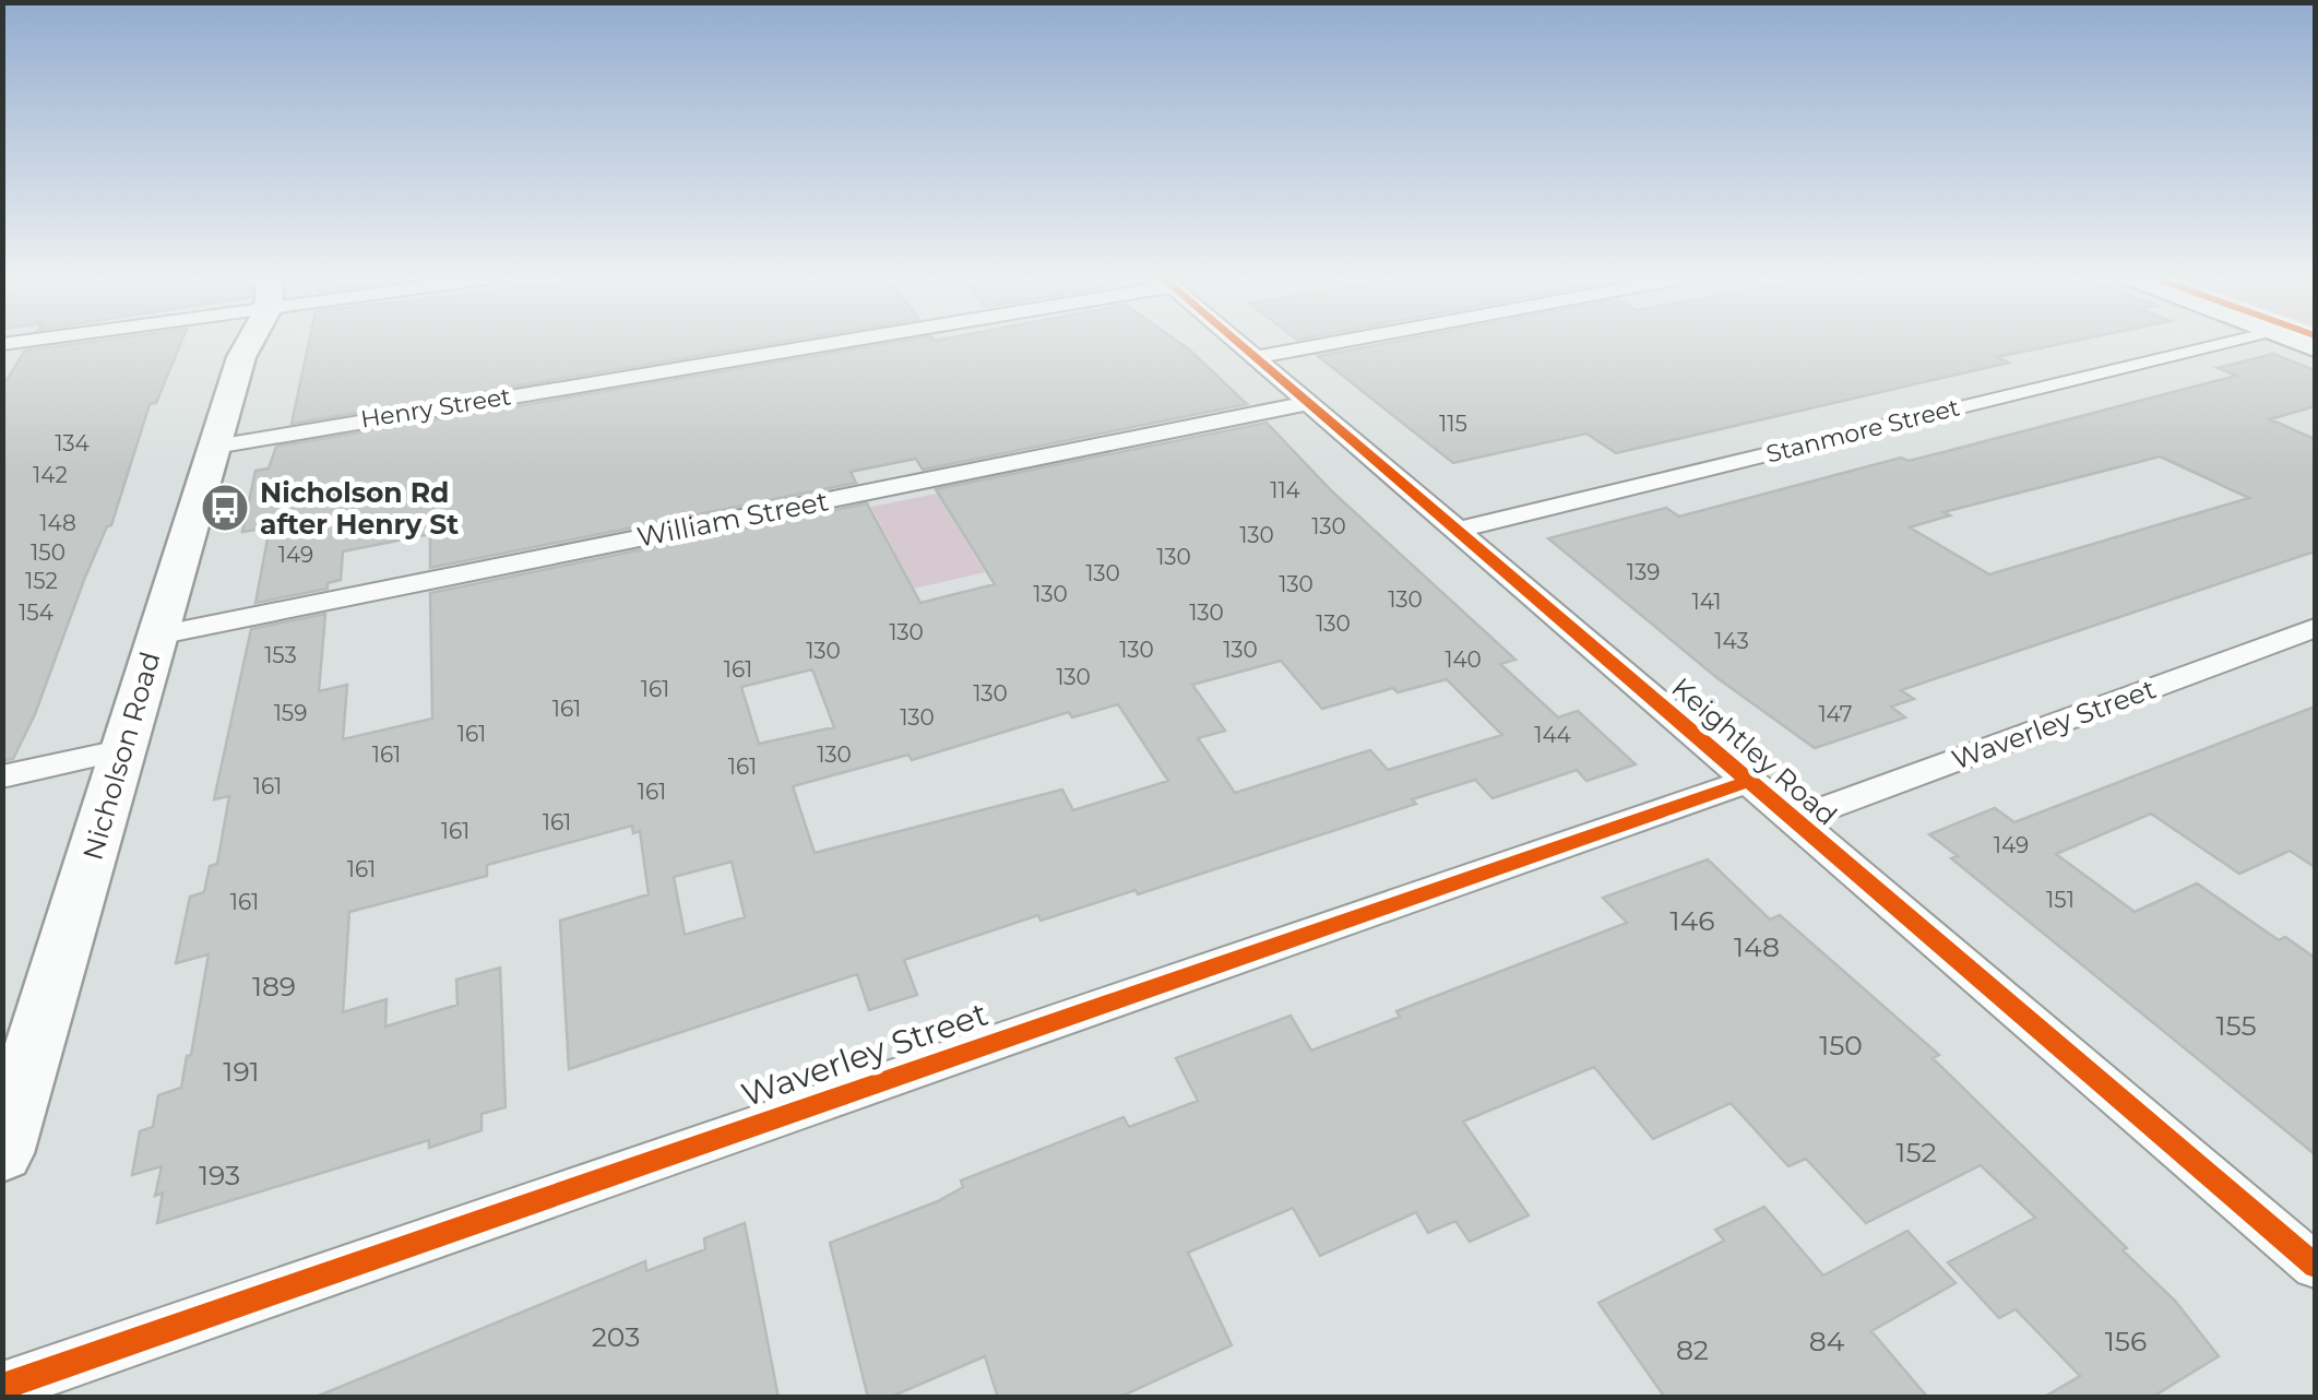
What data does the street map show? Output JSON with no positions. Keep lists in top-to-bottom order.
{
  "streets": {
    "main road": ["Nicholson Road"],
    "street": [
      "Henry Street",
      "Stanmore Street",
      "William Street",
      "Waverley Street",
      "Keightley Road"
    ]
  },
  "crossings": [
    ["Henry Street", "Nicholson Road"],
    ["Stanmore Street", "Keightley Road"],
    ["William Street", "Keightley Road"],
    ["William Street", "Nicholson Road"],
    ["Waverley Street", "Keightley Road"]
  ],
  "places": {
    "bus stop": ["Nicholson Rd after Henry St"]
  },
  "house_numbers": [
    "115",
    "134",
    "142",
    "114",
    "148",
    "130",
    "130",
    "150",
    "149",
    "130",
    "139",
    "130",
    "152",
    "130",
    "130",
    "130",
    "141",
    "154",
    "130",
    "130",
    "130",
    "143",
    "130",
    "130",
    "130",
    "153",
    "140",
    "161",
    "130",
    "161",
    "130",
    "161",
    "159",
    "147",
    "130",
    "161",
    "144",
    "161",
    "130",
    "161",
    "161",
    "161",
    "161",
    "161",
    "149",
    "161",
    "151",
    "161",
    "146",
    "148",
    "189",
    "155",
    "150",
    "191",
    "152",
    "193",
    "203",
    "84",
    "156",
    "82"
  ]
}
